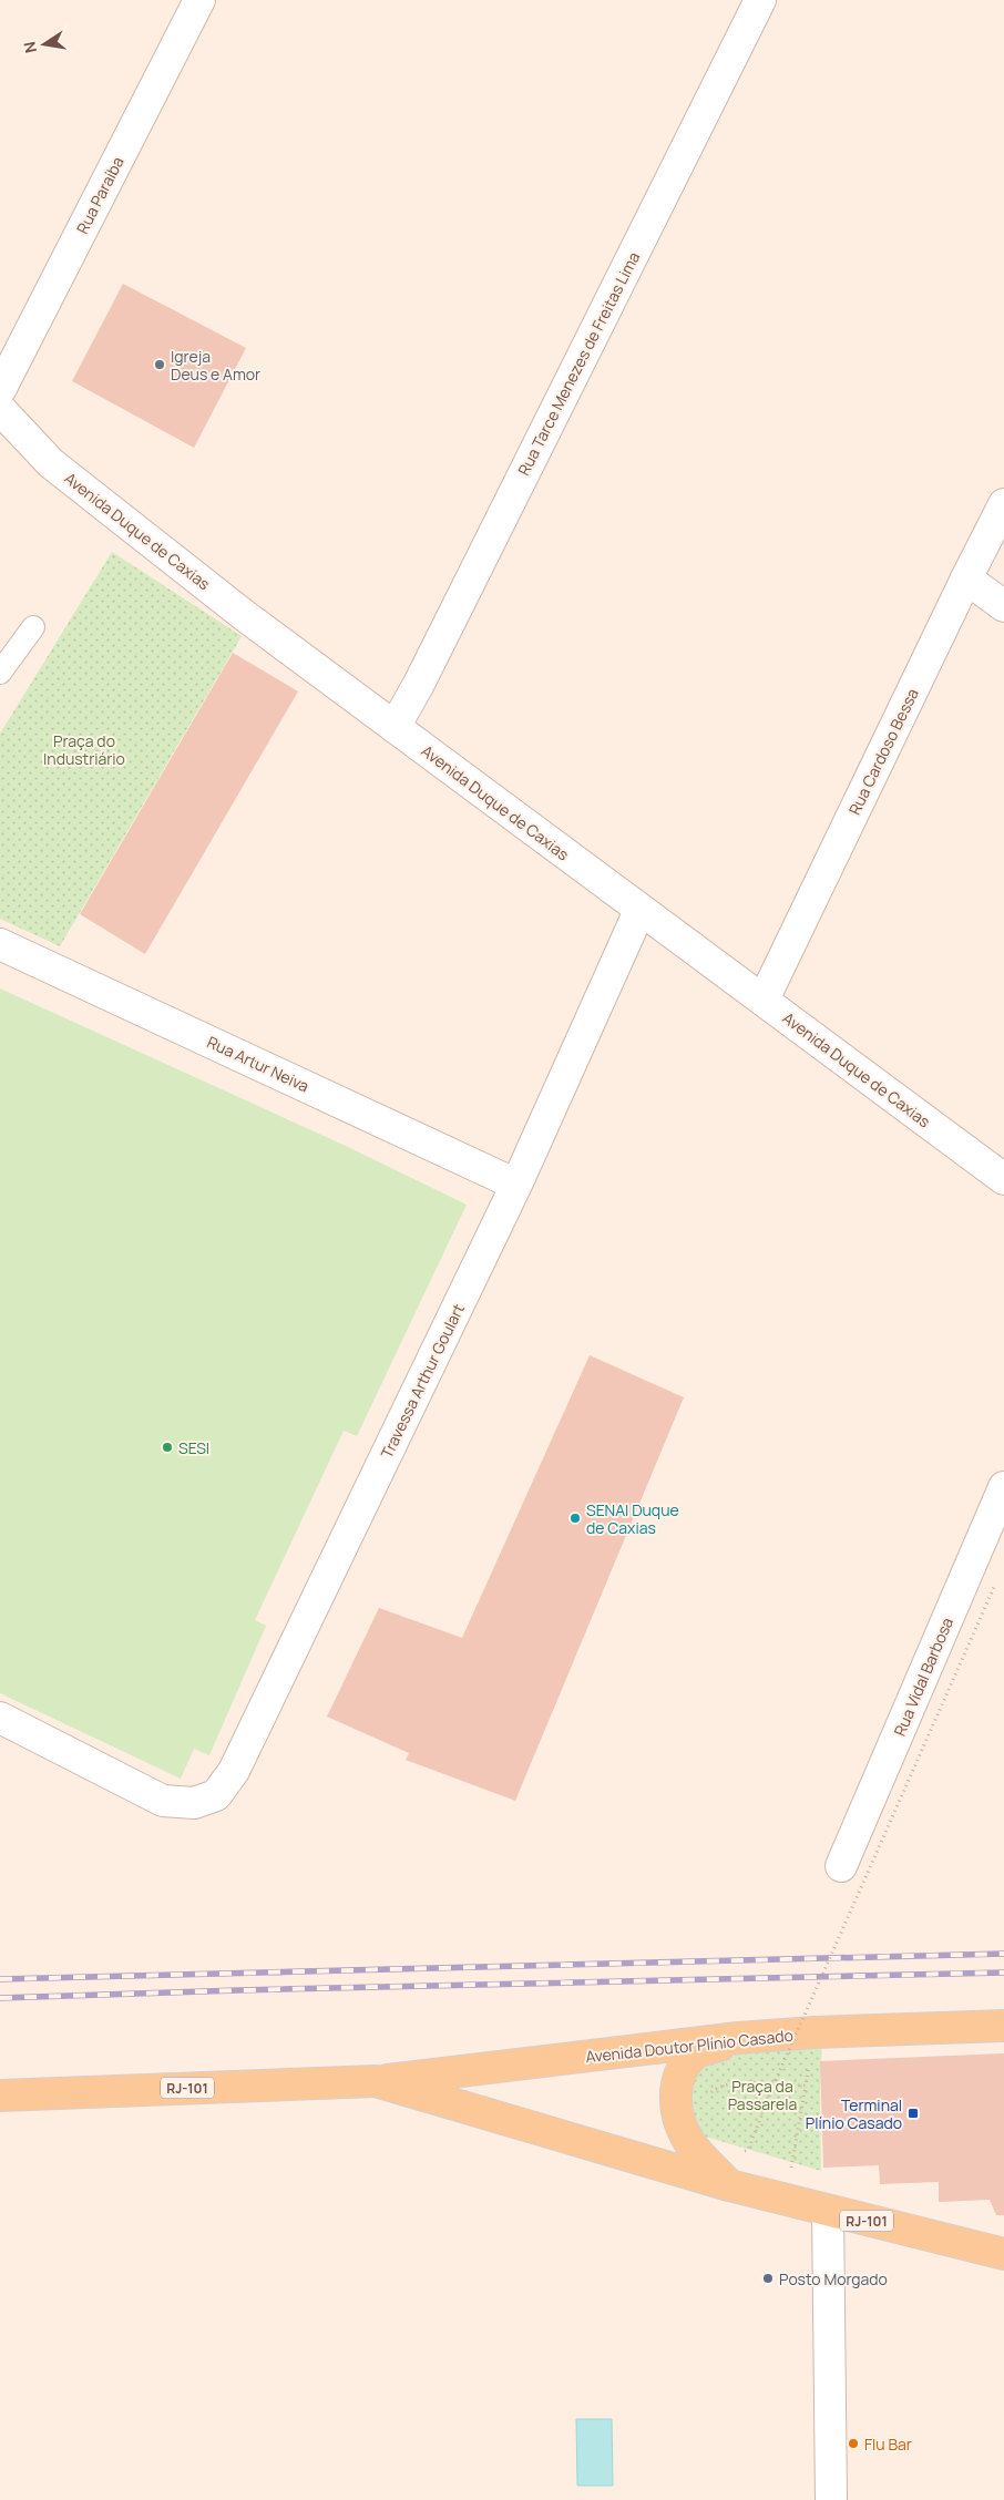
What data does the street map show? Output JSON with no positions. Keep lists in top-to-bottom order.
{
  "streets": {
    "main road": ["Avenida Doutor Plínio Casado", "RJ-101"],
    "street": [
      "Rua Paraíba",
      "Rua Tarce Menezes de Freitas Lima",
      "Avenida Duque de Caxias",
      "Rua Cardoso Bessa",
      "Rua Artur Neiva",
      "Travessa Arthur Goulart",
      "Rua Vidal Barbosa"
    ]
  },
  "crossings": [
    ["Rua Tarce Menezes de Freitas Lima", "Avenida Duque de Caxias"],
    ["Avenida Duque de Caxias", "Rua Cardoso Bessa"],
    ["Avenida Duque de Caxias", "Travessa Arthur Goulart"],
    ["Rua Artur Neiva", "Travessa Arthur Goulart"],
    ["Avenida Doutor Plínio Casado", "RJ-101"]
  ],
  "parks": ["Praça do Industriário", "Praça da Passarela"],
  "places": {
    "other": [
      "Igreja Deus e Amor",
      "SESI",
      "SENAI Duque de Caxias",
      "Posto Morgado",
      "Flu Bar"
    ],
    "transit": ["Terminal Plínio Casado"]
  },
  "north": "left"
}
